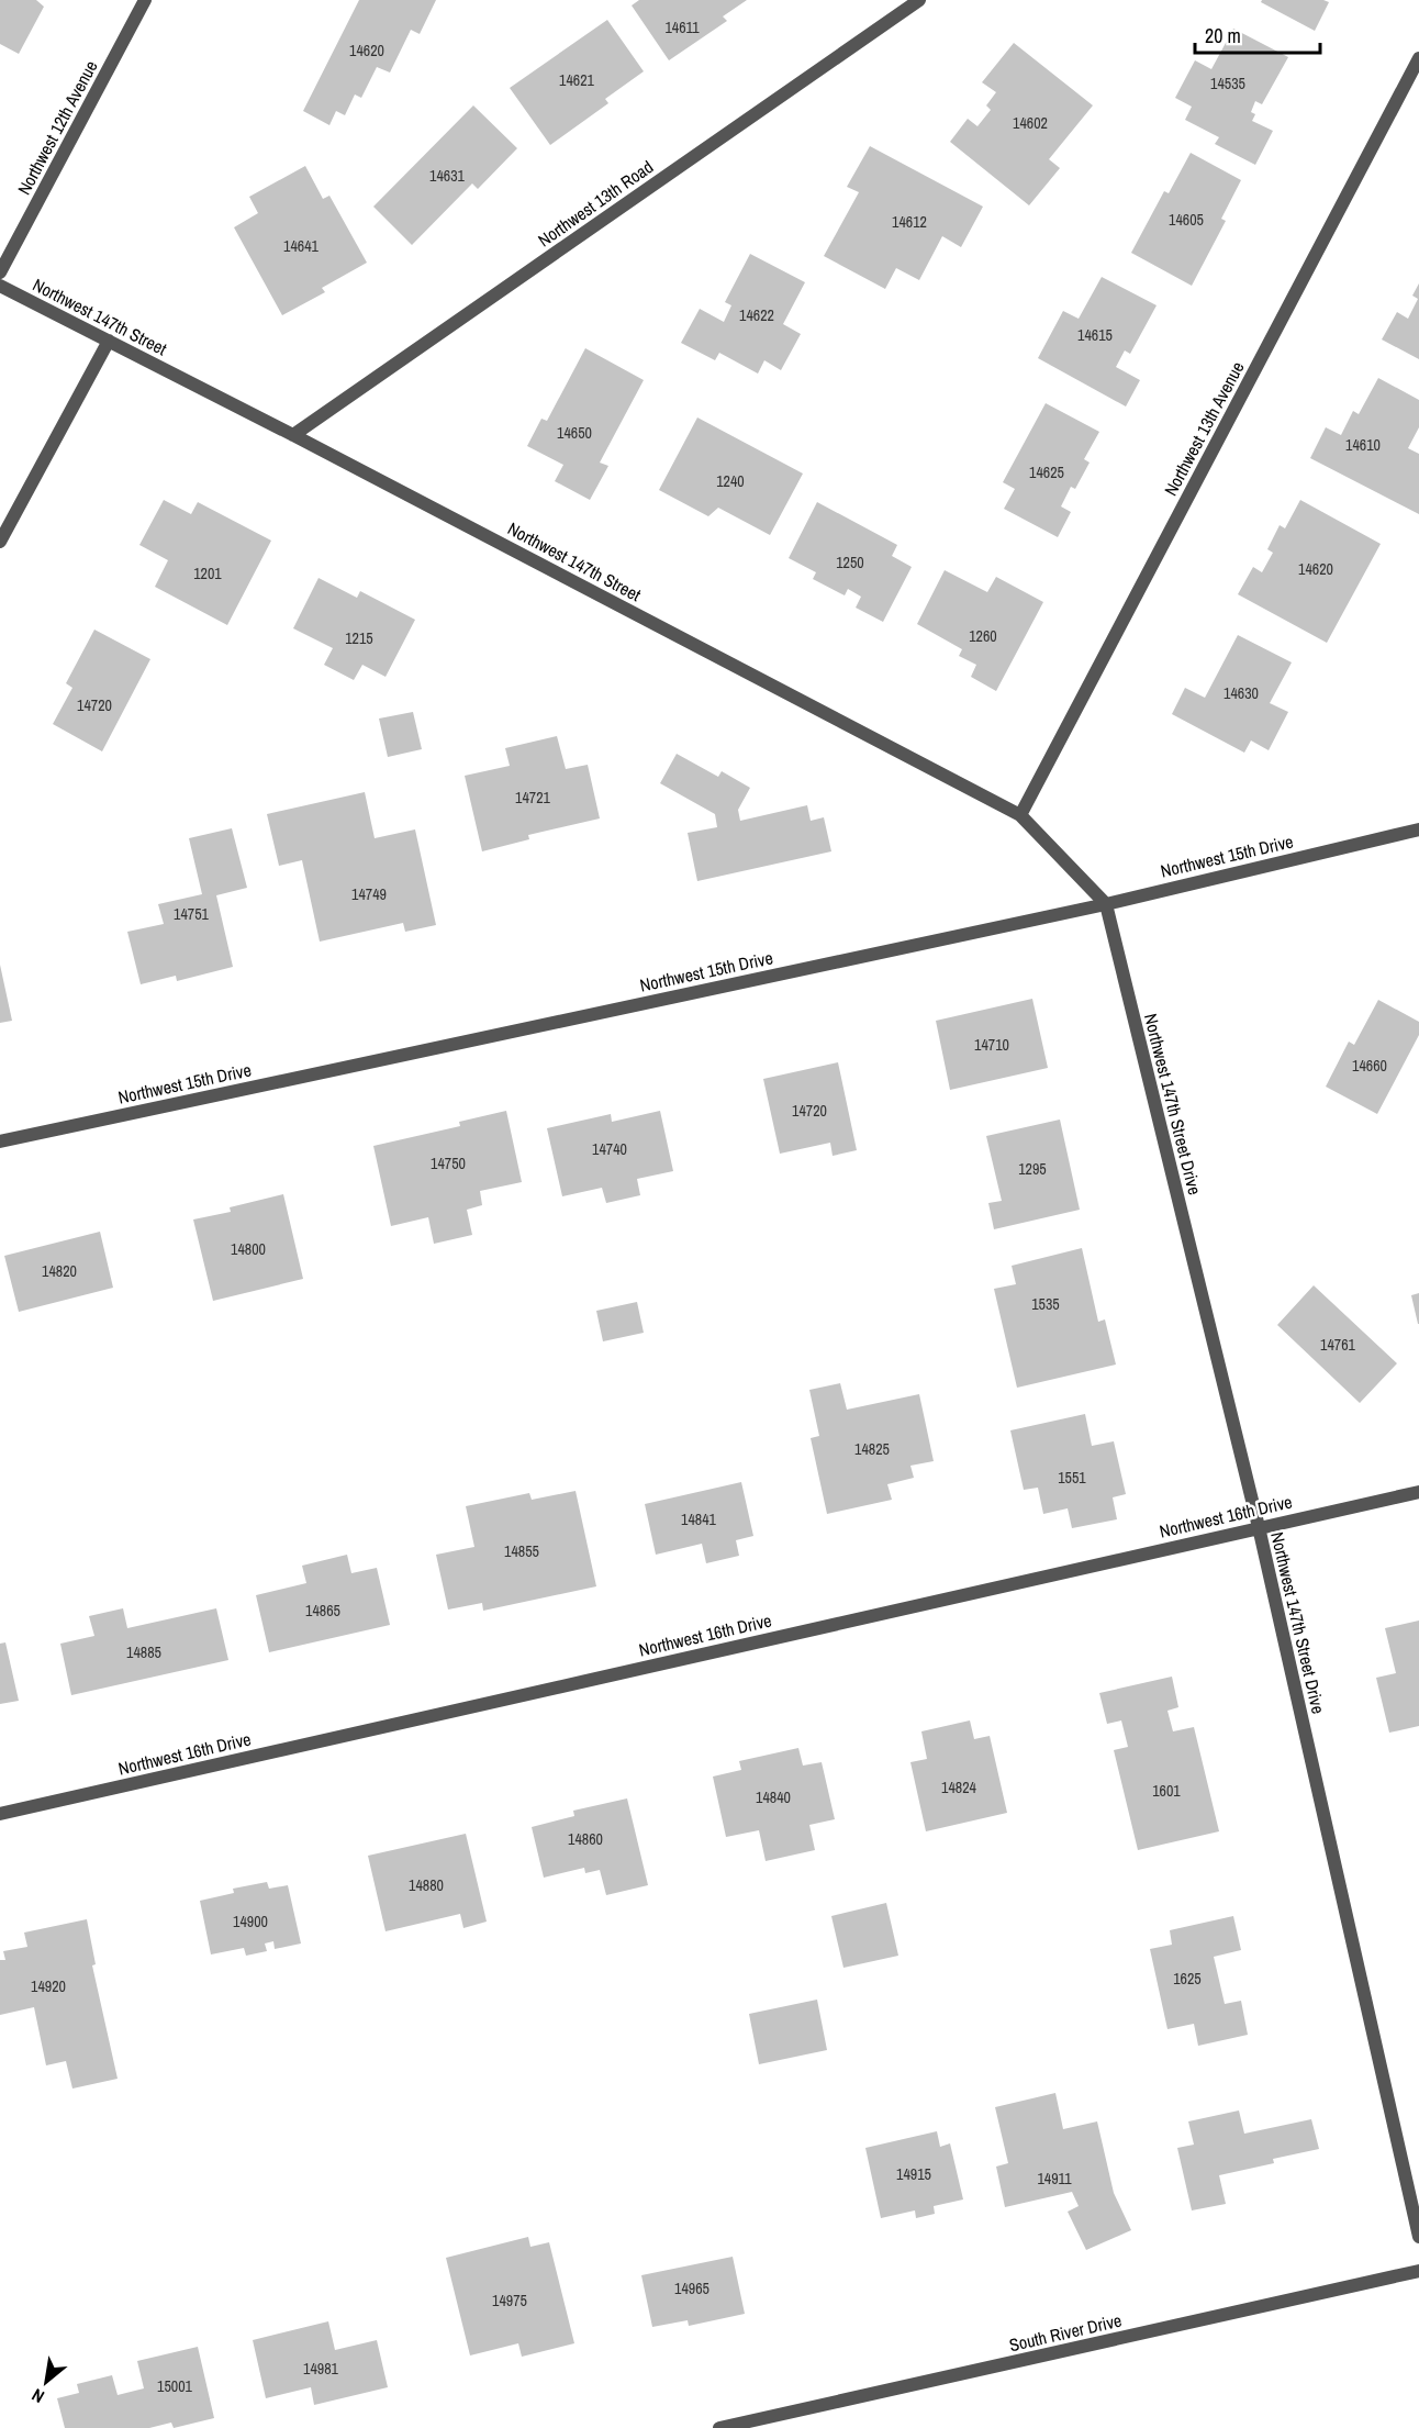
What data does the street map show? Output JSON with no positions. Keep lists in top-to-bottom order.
{
  "streets": {
    "street": [
      "Northwest 12th Avenue",
      "Northwest 13th Road",
      "Northwest 147th Street",
      "Northwest 13th Avenue",
      "Northwest 15th Drive",
      "Northwest 147th Street Drive",
      "Northwest 16th Drive",
      "South River Drive"
    ]
  },
  "crossings": [
    ["Northwest 13th Road", "Northwest 147th Street"],
    ["Northwest 147th Street", "Northwest 13th Avenue"],
    ["Northwest 147th Street", "Northwest 15th Drive"],
    ["Northwest 147th Street", "Northwest 147th Street Drive"],
    ["Northwest 15th Drive", "Northwest 147th Street Drive"],
    ["Northwest 147th Street Drive", "Northwest 16th Drive"]
  ],
  "house_numbers": [
    "14611",
    "14620",
    "14621",
    "14535",
    "14602",
    "14631",
    "14605",
    "14612",
    "14641",
    "14622",
    "14615",
    "14650",
    "14610",
    "14625",
    "1240",
    "1250",
    "14620",
    "1201",
    "1260",
    "1215",
    "14630",
    "14720",
    "14721",
    "14749",
    "14751",
    "14710",
    "14660",
    "14720",
    "14740",
    "14750",
    "1295",
    "14800",
    "14820",
    "1535",
    "14761",
    "14825",
    "1551",
    "14841",
    "14855",
    "14865",
    "14885",
    "14824",
    "1601",
    "14840",
    "14860",
    "14880",
    "14900",
    "1625",
    "14920",
    "14915",
    "14911",
    "14965",
    "14975",
    "14981",
    "15001"
  ],
  "scale_bar": "20 m",
  "north": "bottom left"
}
